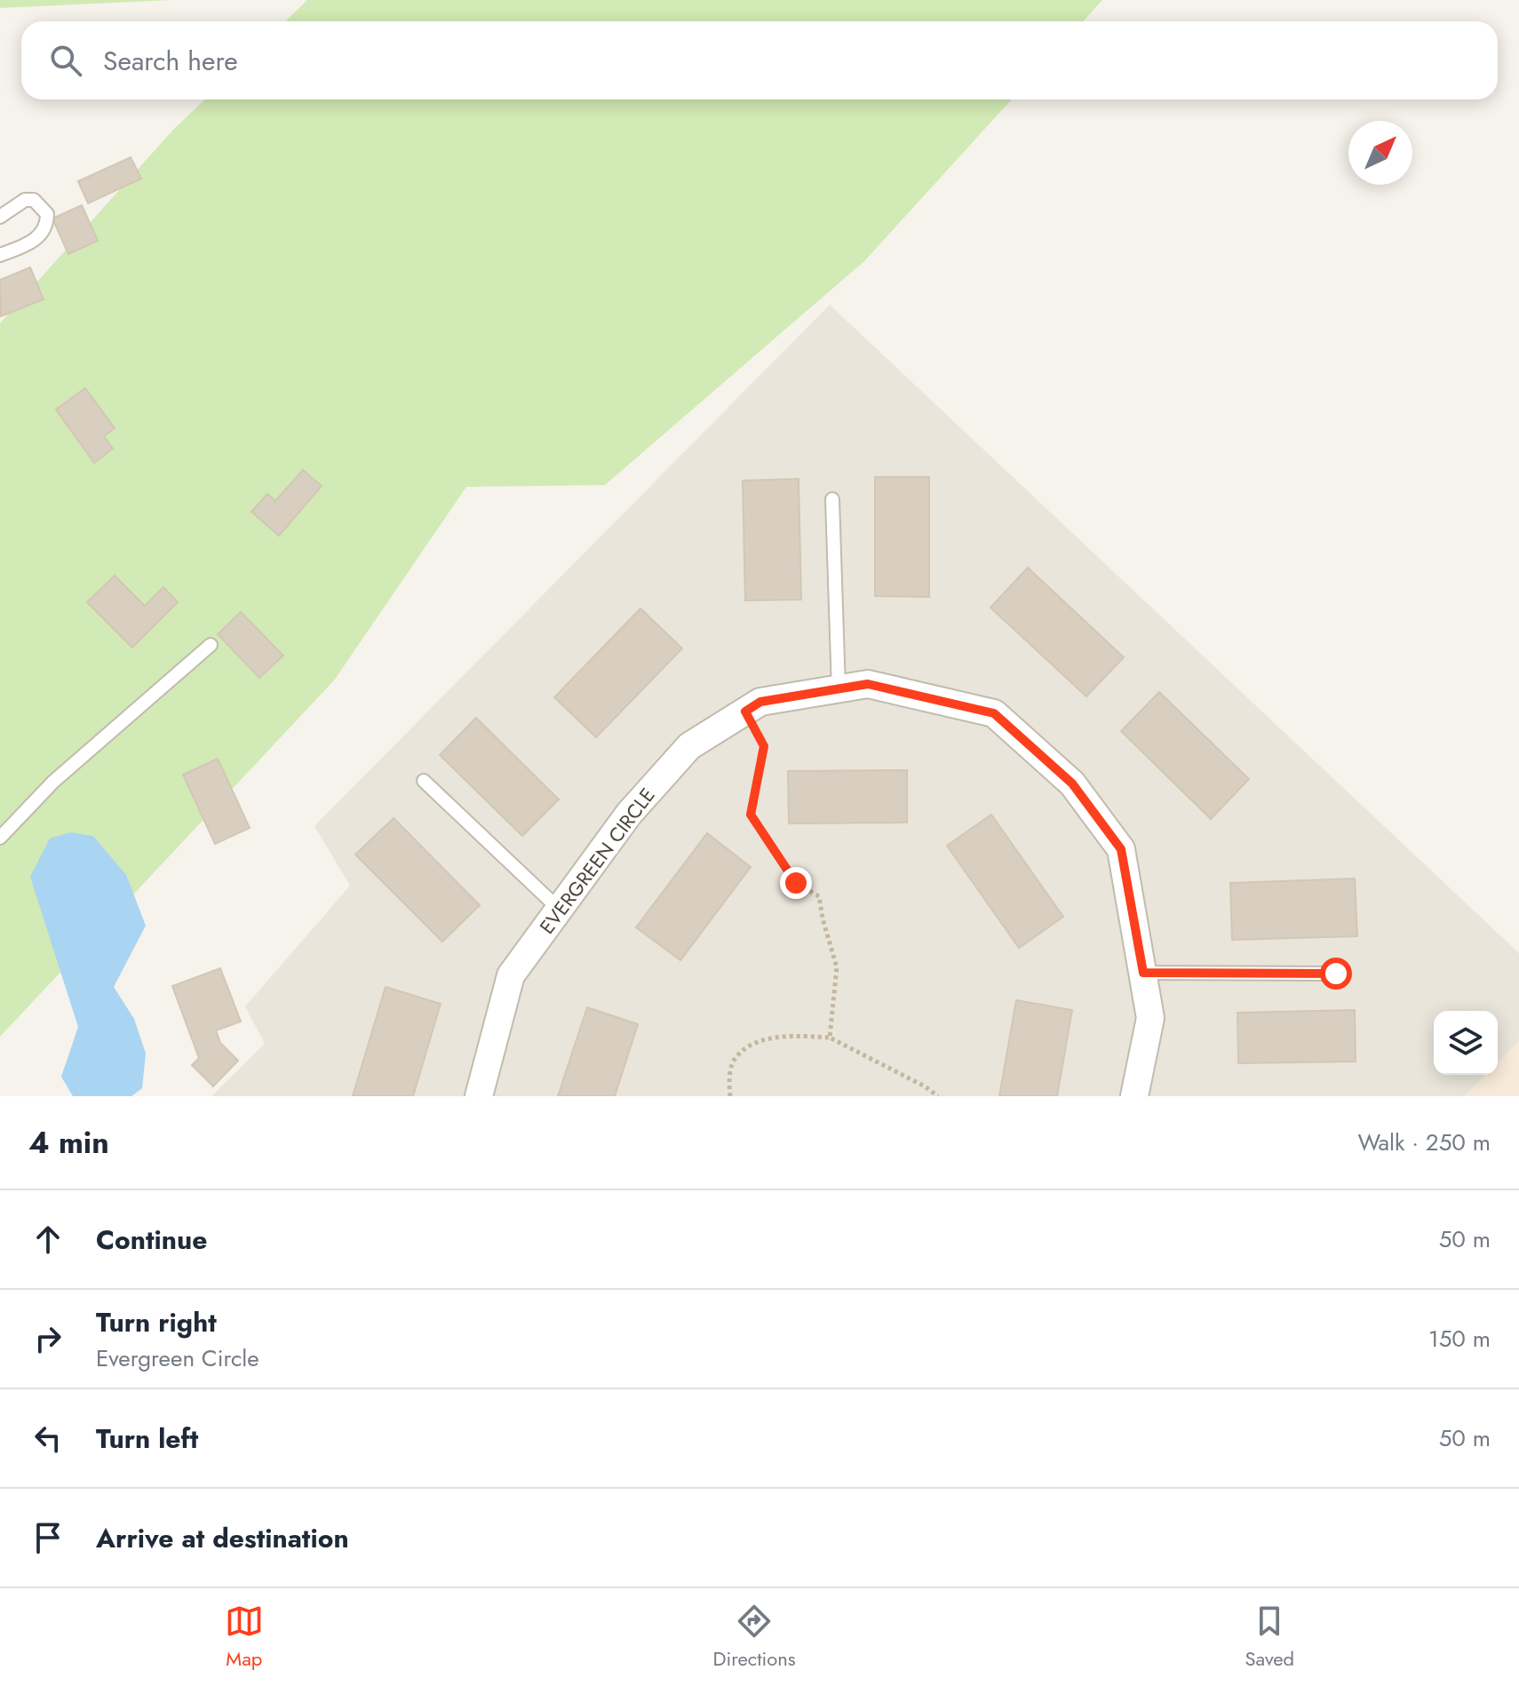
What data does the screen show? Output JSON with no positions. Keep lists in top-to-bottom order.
{
  "streets": {
    "street": ["EVERGREEN CIRCLE"]
  },
  "north": "top right",
  "page": {
    "search": "Search here",
    "heading": ["4 min", "Walk · 250 m"],
    "list": [
      ["Continue", "50 m"],
      ["Turn right", "Evergreen Circle", "150 m"],
      ["Turn left", "50 m"],
      "Arrive at destination"
    ],
    "nav": ["Map", "Directions", "Saved"]
  }
}
